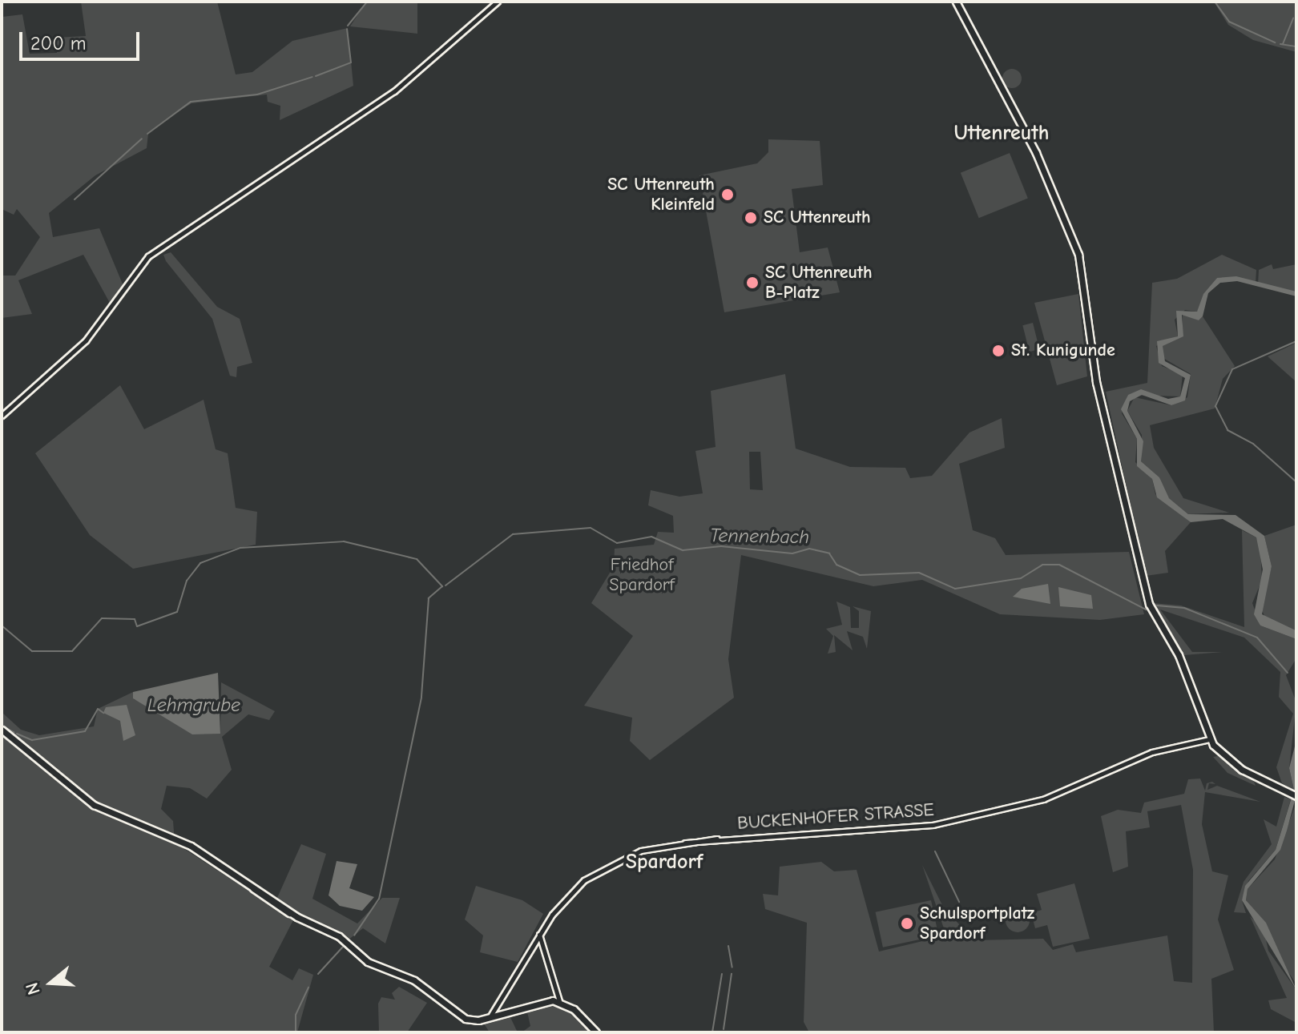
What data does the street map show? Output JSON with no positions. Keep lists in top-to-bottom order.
{
  "streets": {
    "street": ["BUCKENHOFER STRASSE"]
  },
  "districts": ["Uttenreuth", "Spardorf"],
  "water": ["Tennenbach", "Lehmgrube"],
  "parks": ["Friedhof Spardorf"],
  "places": [
    "SC Uttenreuth Kleinfeld",
    "SC Uttenreuth",
    "SC Uttenreuth B-Platz",
    "St. Kunigunde",
    "Schulsportplatz Spardorf"
  ],
  "scale_bar": "200 m",
  "north": "left"
}
